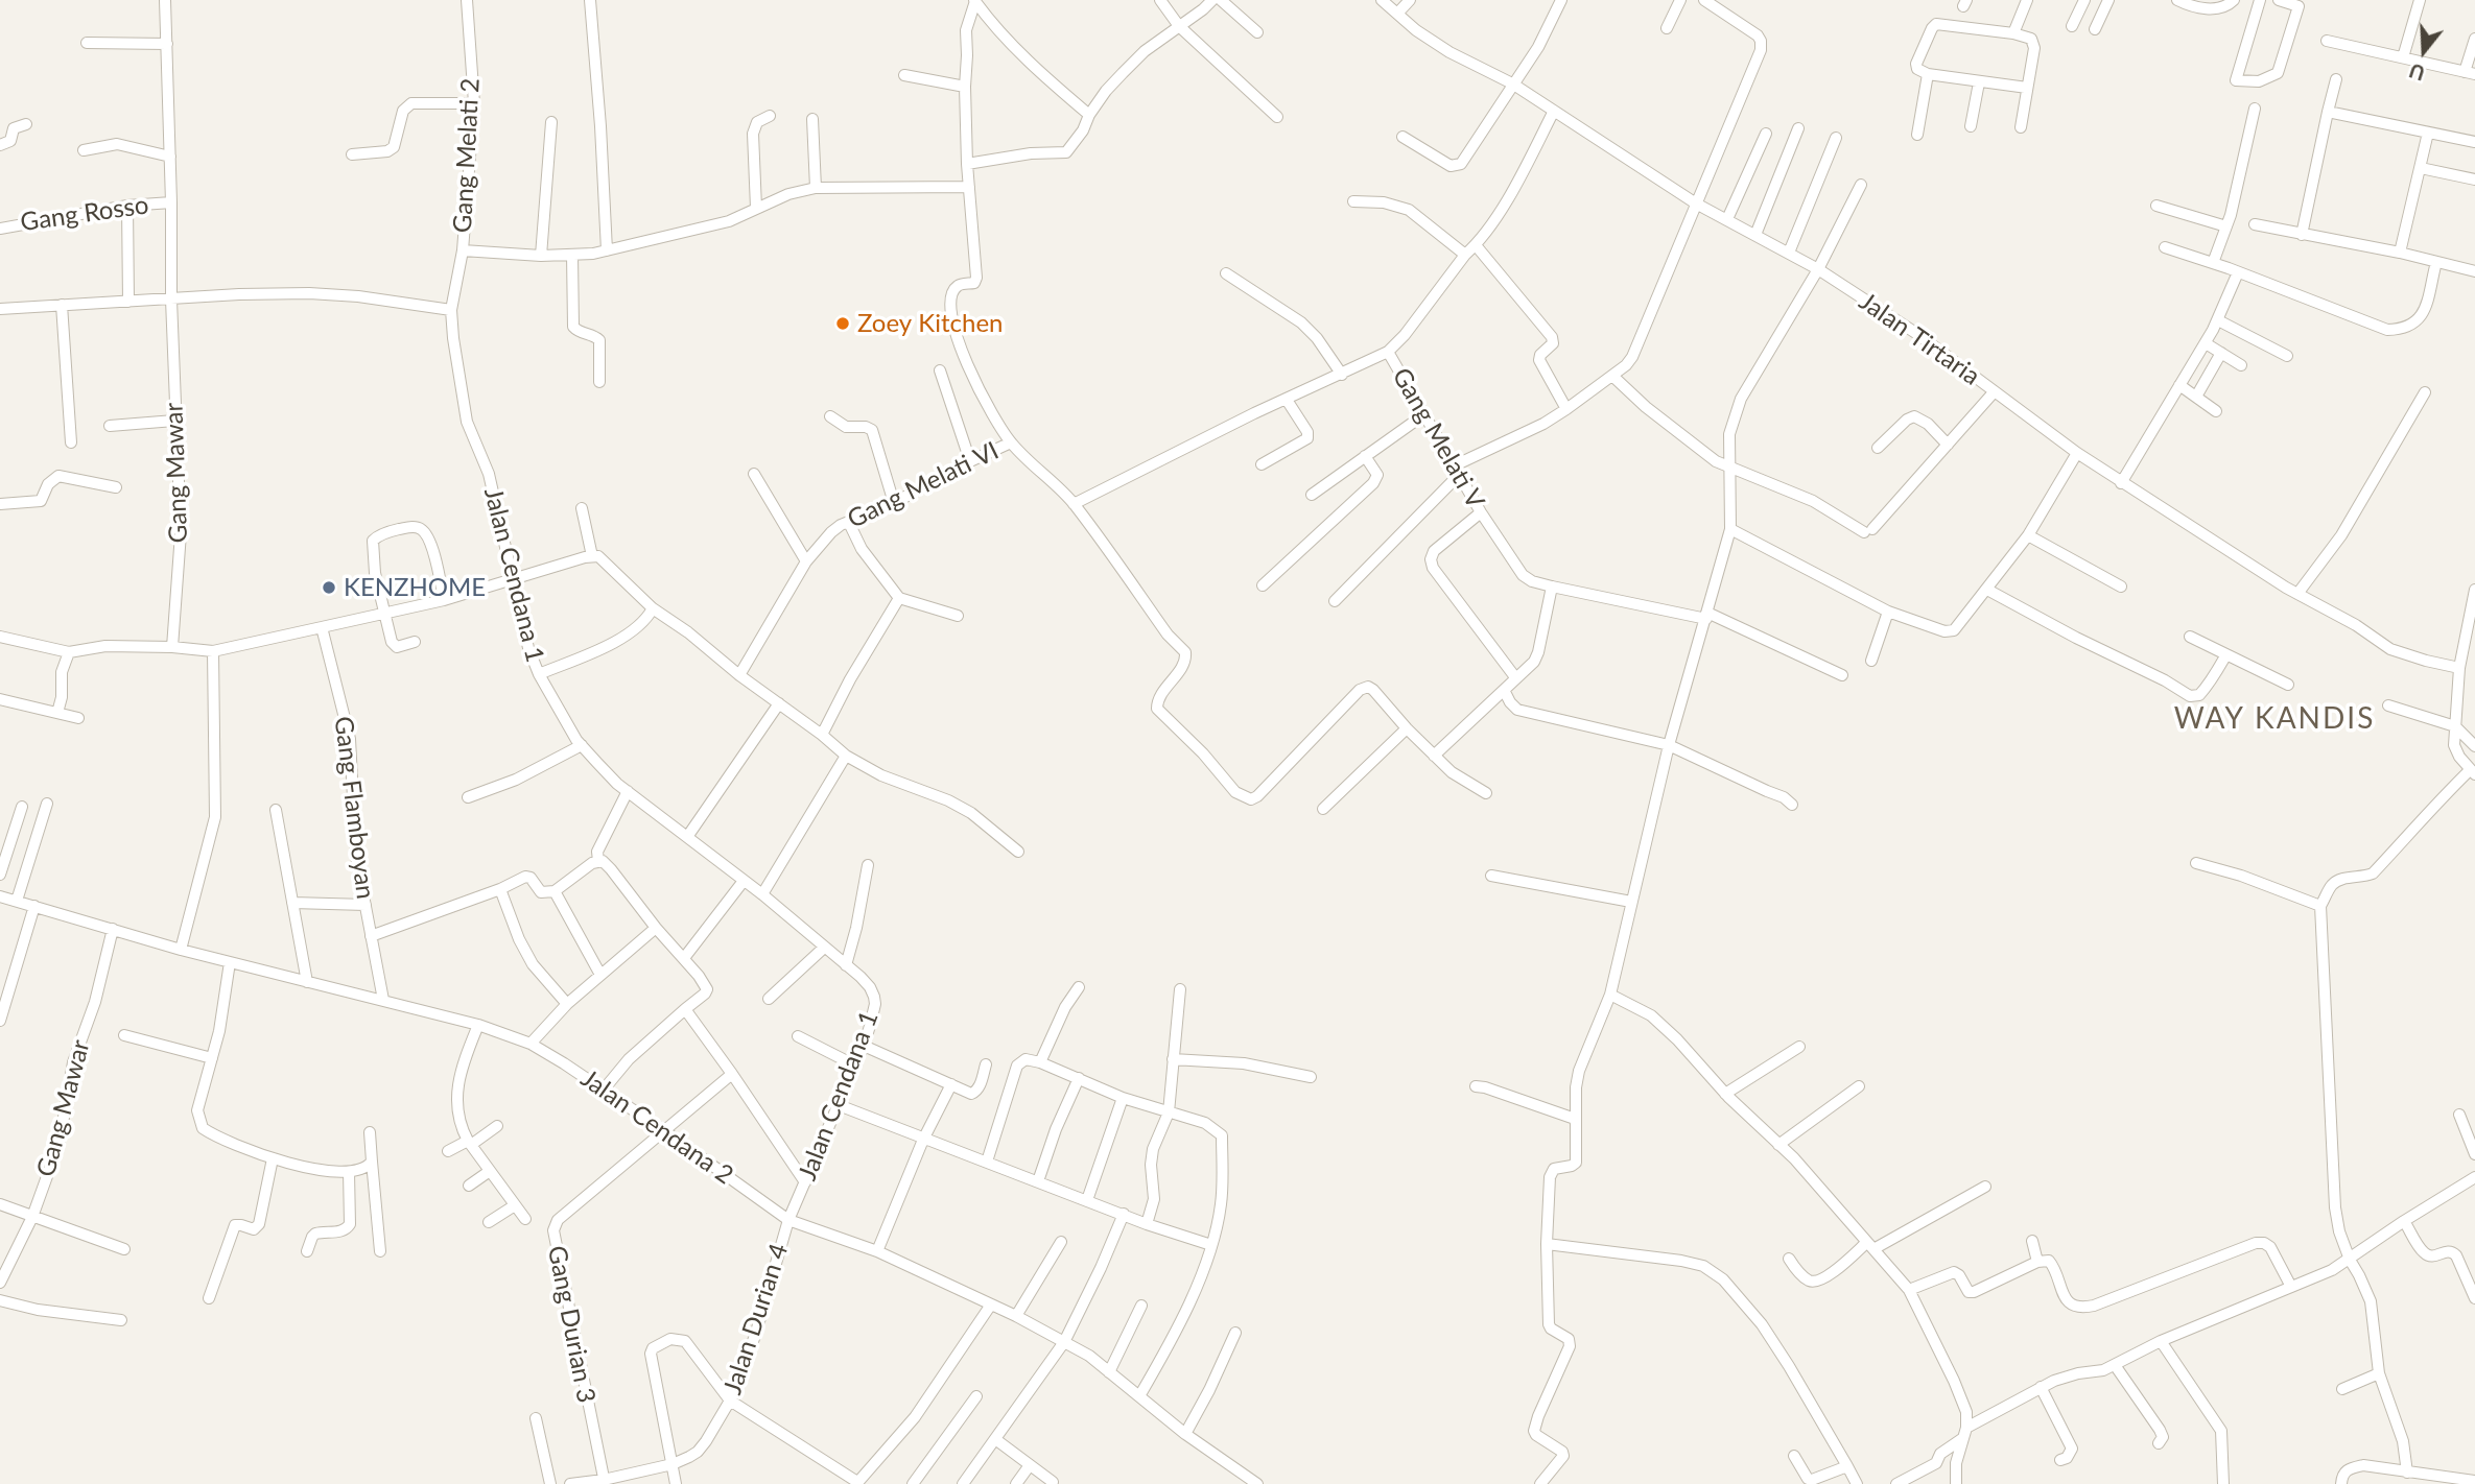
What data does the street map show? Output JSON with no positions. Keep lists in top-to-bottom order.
{
  "streets": {
    "street": [
      "Gang Melati 2",
      "Gang Rosso",
      "Jalan Tirtaria",
      "Gang Melati V",
      "Gang Mawar",
      "Gang Melati VI",
      "Jalan Cendana 1",
      "Gang Flamboyan",
      "Jalan Cendana 2",
      "Jalan Durian 4",
      "Gang Durian 3"
    ]
  },
  "crossings": [
    ["Gang Melati 2", "Jalan Cendana 1"],
    ["Gang Rosso", "Gang Mawar"],
    ["Jalan Tirtaria", "Gang Melati V"],
    ["Gang Mawar", "Jalan Cendana 2"],
    ["Jalan Cendana 1", "Jalan Cendana 2"],
    ["Jalan Cendana 1", "Jalan Durian 4"],
    ["Gang Flamboyan", "Jalan Cendana 2"],
    ["Jalan Cendana 2", "Jalan Durian 4"],
    ["Jalan Cendana 2", "Gang Durian 3"],
    ["Jalan Durian 4", "Gang Durian 3"]
  ],
  "districts": ["WAY KANDIS"],
  "places": ["Zoey Kitchen", "KENZHOME"],
  "north": "bottom"
}
